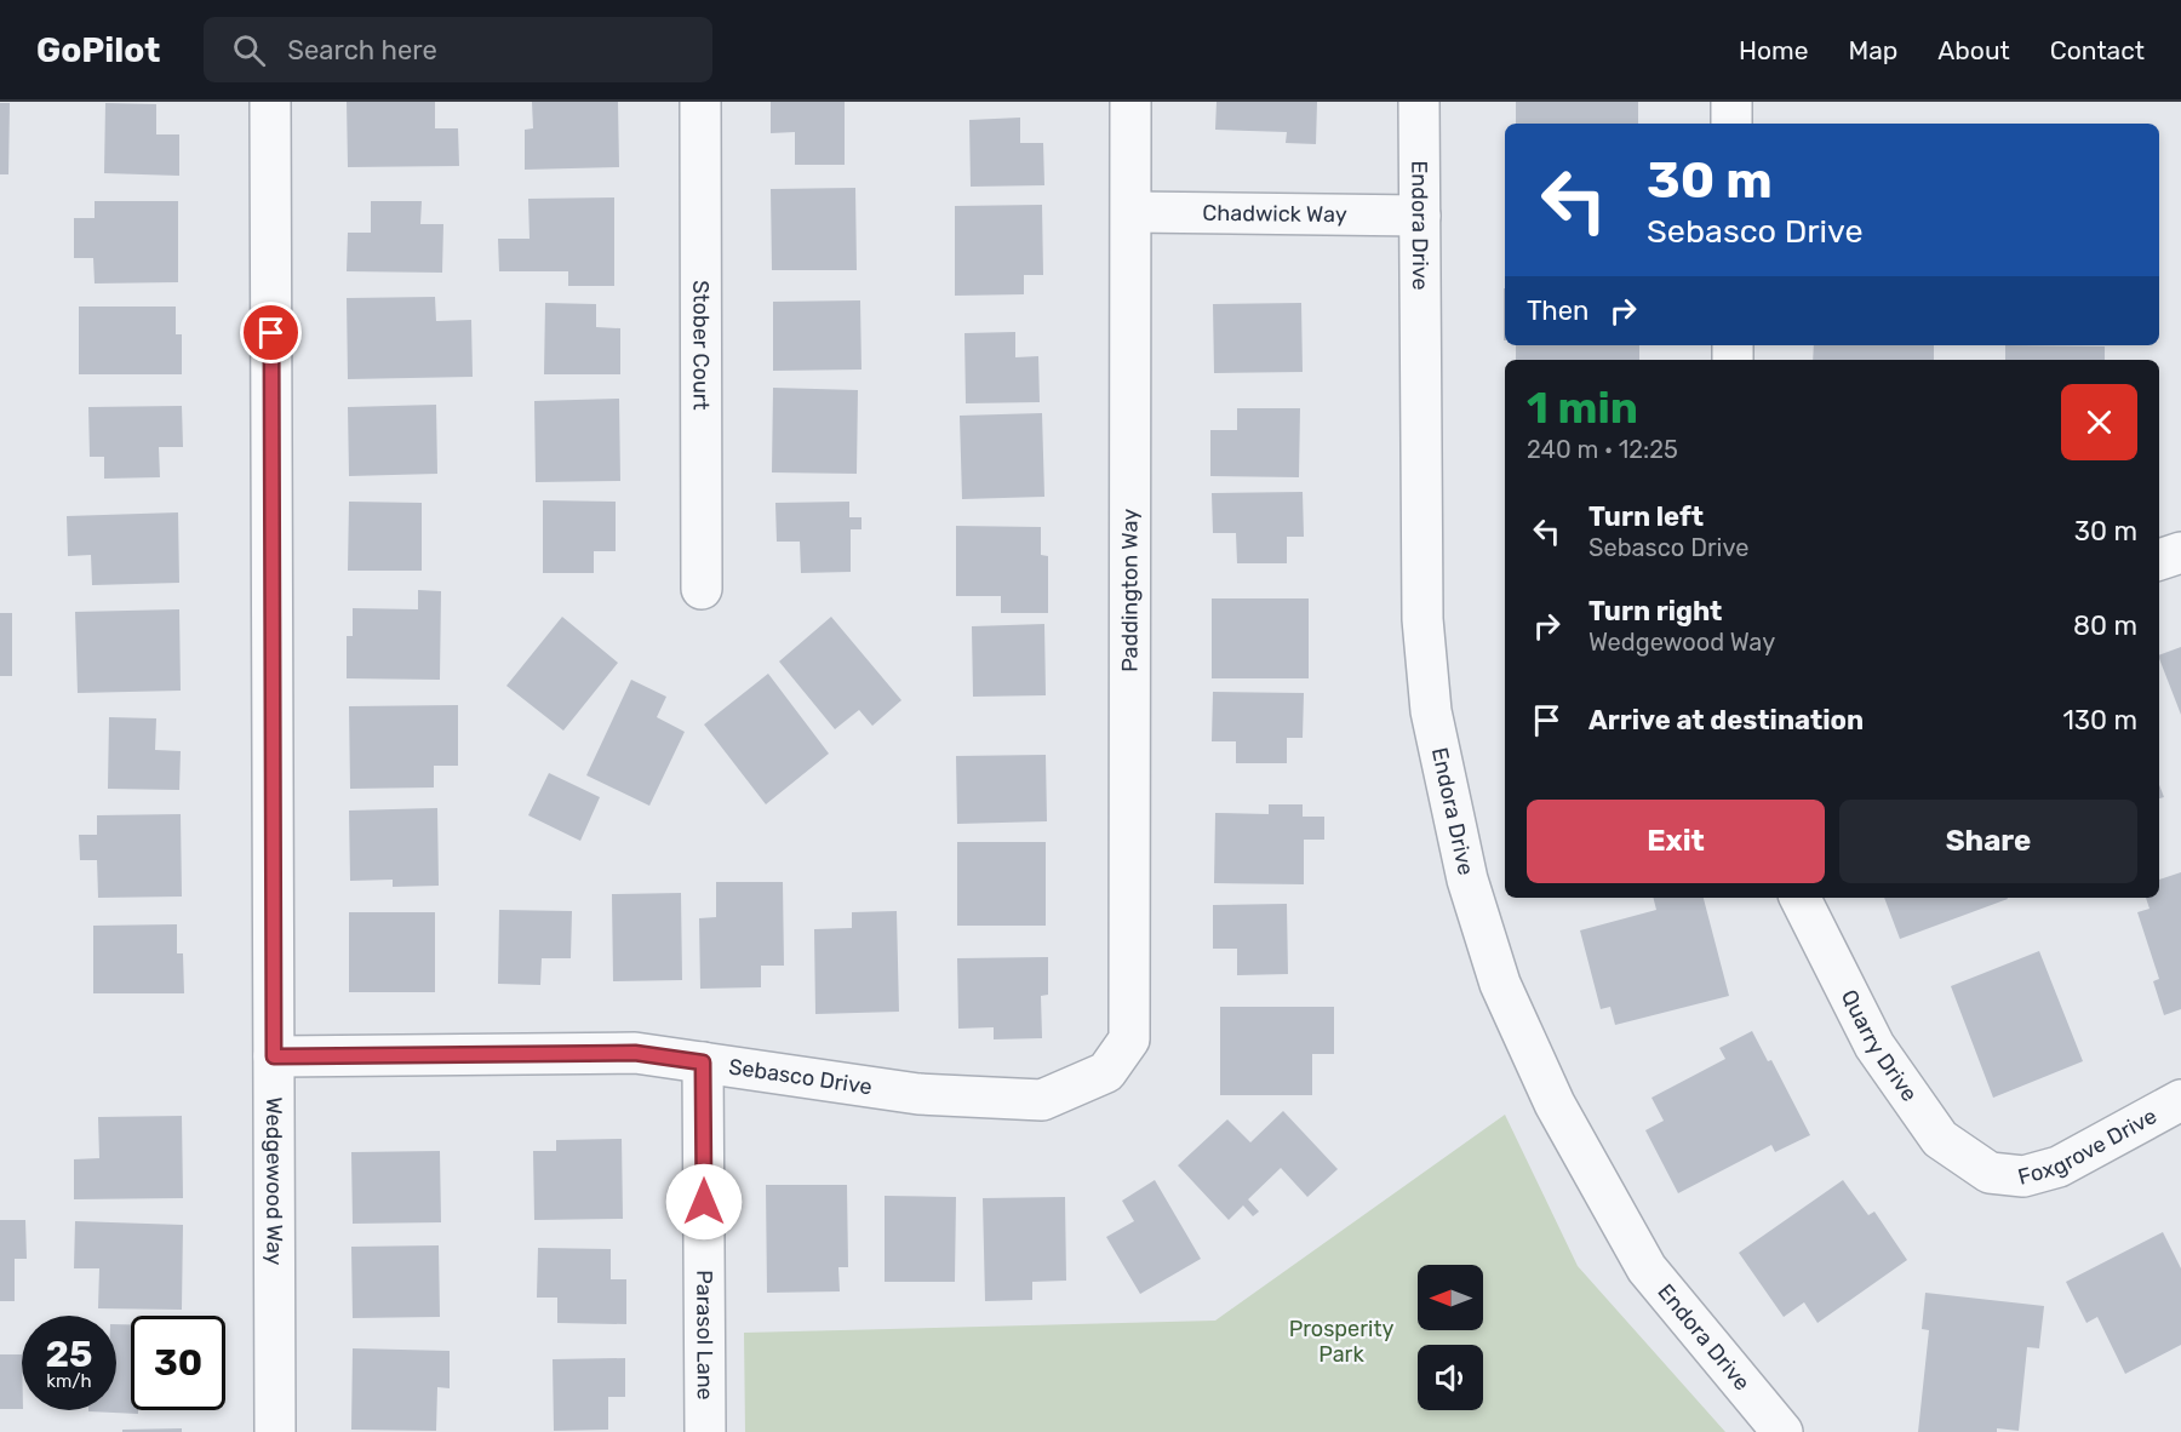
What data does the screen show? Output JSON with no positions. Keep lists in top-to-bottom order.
{
  "streets": {
    "street": [
      "Chadwick Way",
      "Endora Drive",
      "Stober Court",
      "Paddington Way",
      "Quarry Drive",
      "Sebasco Drive",
      "Foxgrove Drive",
      "Wedgewood Way",
      "Parasol Lane"
    ]
  },
  "crossings": [
    ["Chadwick Way", "Endora Drive"],
    ["Chadwick Way", "Paddington Way"],
    ["Paddington Way", "Sebasco Drive"],
    ["Quarry Drive", "Foxgrove Drive"],
    ["Sebasco Drive", "Wedgewood Way"],
    ["Sebasco Drive", "Parasol Lane"]
  ],
  "parks": ["Prosperity Park"],
  "north": "left",
  "page": {
    "header": "GoPilot",
    "search": "Search here",
    "nav": [
      "Home",
      "Map",
      "About",
      "Contact"
    ],
    "turn": ["30 m", "Sebasco Drive"],
    "then": "Then",
    "heading": ["1 min", "240 m · 12:25"],
    "list": [
      {
        "name": "Turn left",
        "note": "Sebasco Drive",
        "value": "30 m"
      },
      {
        "name": "Turn right",
        "note": "Wedgewood Way",
        "value": "80 m"
      },
      {
        "name": "Arrive at destination",
        "value": "130 m"
      }
    ],
    "buttons": ["Exit", "Share"],
    "speed": "25 km/h",
    "limit": "30"
  }
}
